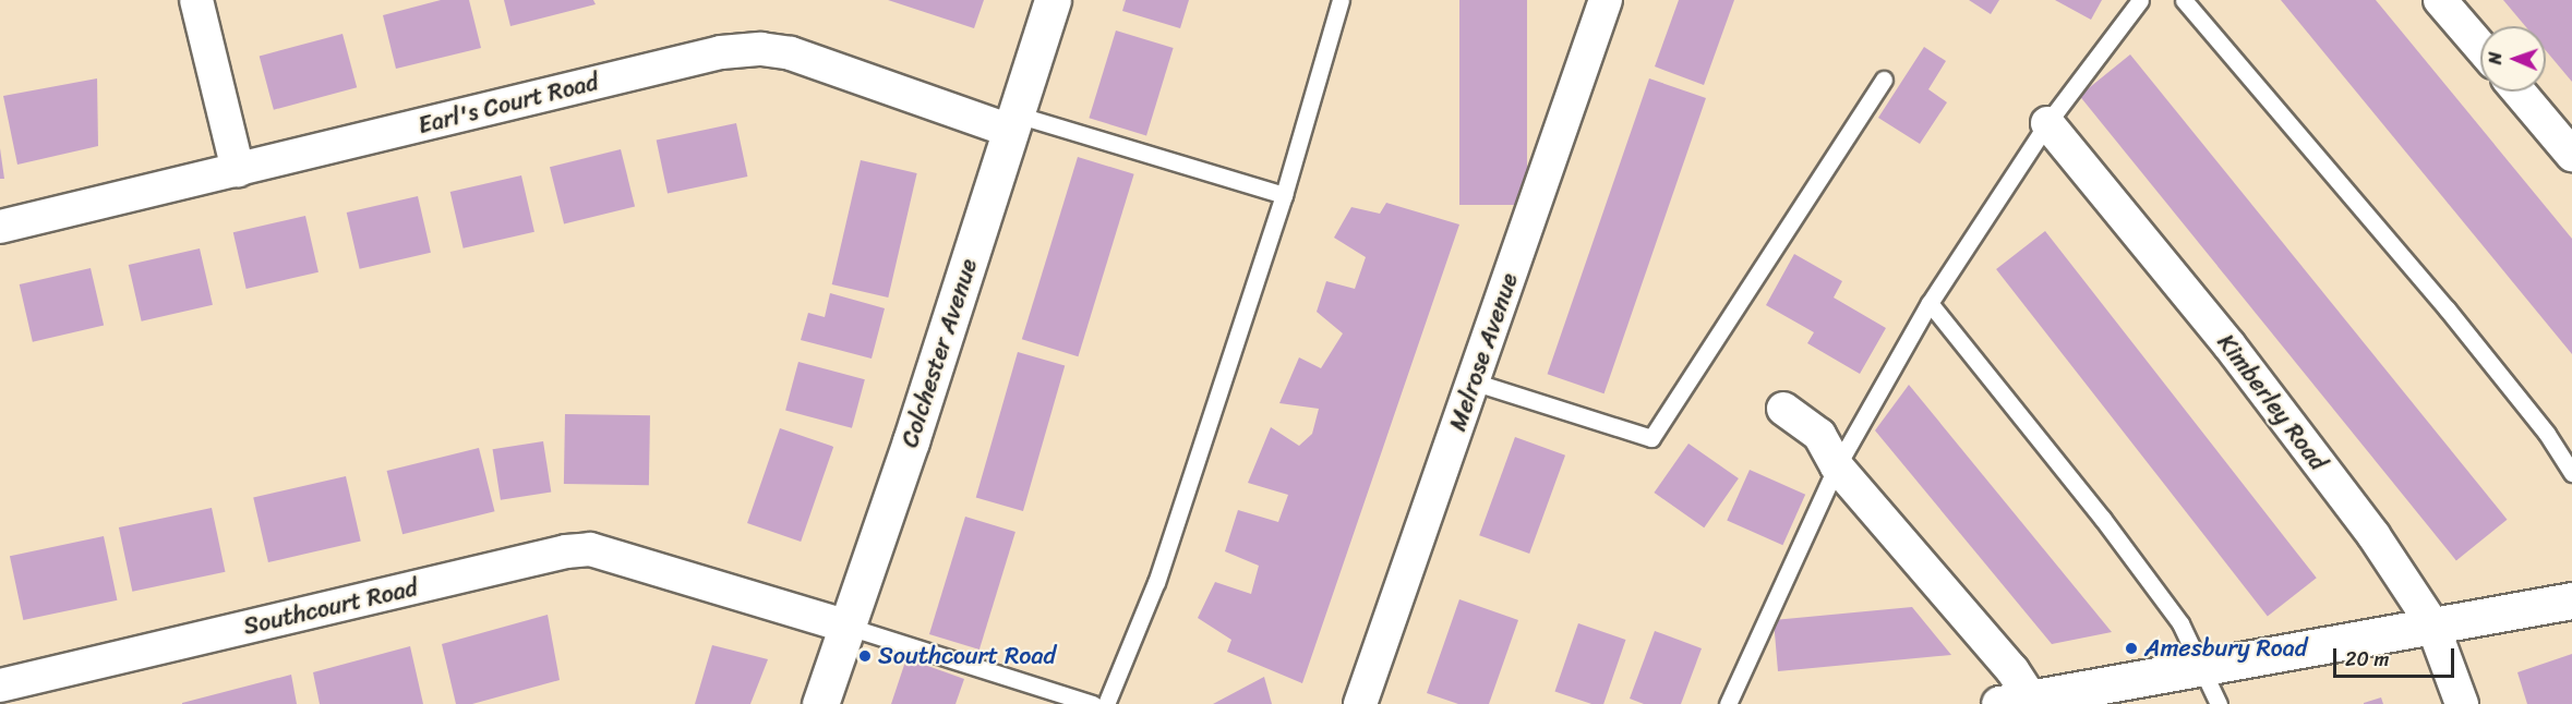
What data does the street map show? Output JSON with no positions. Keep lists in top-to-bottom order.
{
  "streets": {
    "street": [
      "Earl's Court Road",
      "Melrose Avenue",
      "Colchester Avenue",
      "Kimberley Road",
      "Southcourt Road"
    ]
  },
  "crossings": [
    ["Earl's Court Road", "Colchester Avenue"],
    ["Colchester Avenue", "Southcourt Road"]
  ],
  "places": ["Amesbury Road", "Southcourt Road"],
  "scale_bar": "20 m",
  "north": "left"
}
